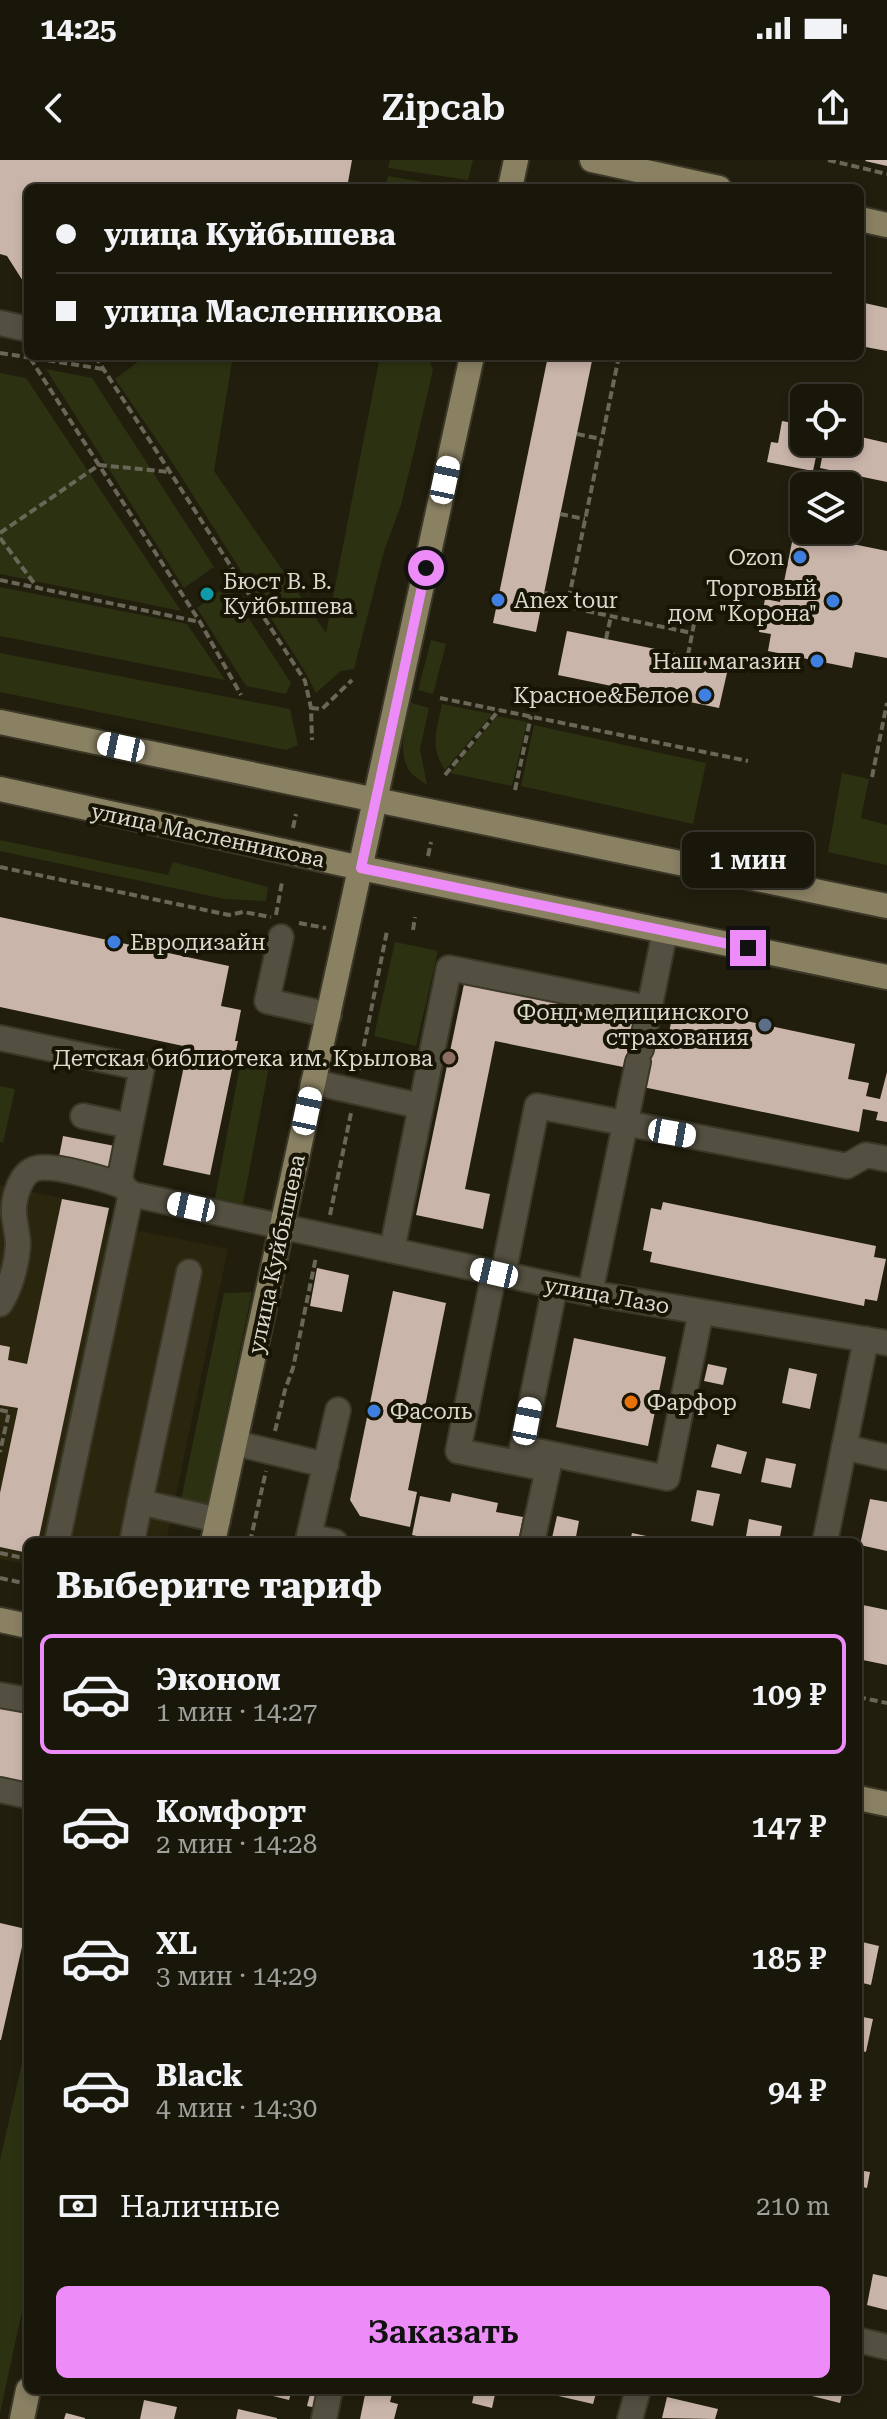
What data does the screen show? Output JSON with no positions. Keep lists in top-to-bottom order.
{
  "streets": {
    "main road": ["улица Масленникова", "улица Куйбышева"],
    "street": ["улица Лазо"]
  },
  "crossings": [
    ["улица Масленникова", "улица Куйбышева"],
    ["улица Куйбышева", "улица Лазо"]
  ],
  "places": [
    "Ozon",
    "Бюст В. В. Куйбышева",
    "Anex tour",
    "Торговый дом \"Корона\"",
    "Наш магазин",
    "Красное&Белое",
    "Евродизайн",
    "Фонд медицинского страхования",
    "Детская библиотека им. Крылова",
    "Фарфор",
    "Фасоль"
  ],
  "page": {
    "status": "14:25",
    "header": "Zipcab",
    "banner": ["улица Куйбышева", "улица Масленникова"],
    "bubble": "1 мин",
    "heading": "Выберите тариф",
    "list": [
      {
        "name": "Эконом",
        "note": "1 мин · 14:27",
        "value": "109 ₽"
      },
      {
        "name": "Комфорт",
        "note": "2 мин · 14:28",
        "value": "147 ₽"
      },
      {
        "name": "XL",
        "note": "3 мин · 14:29",
        "value": "185 ₽"
      },
      {
        "name": "Black",
        "note": "4 мин · 14:30",
        "value": "94 ₽"
      }
    ],
    "pay": ["Наличные", "210 m"],
    "buttons": "Заказать"
  }
}
